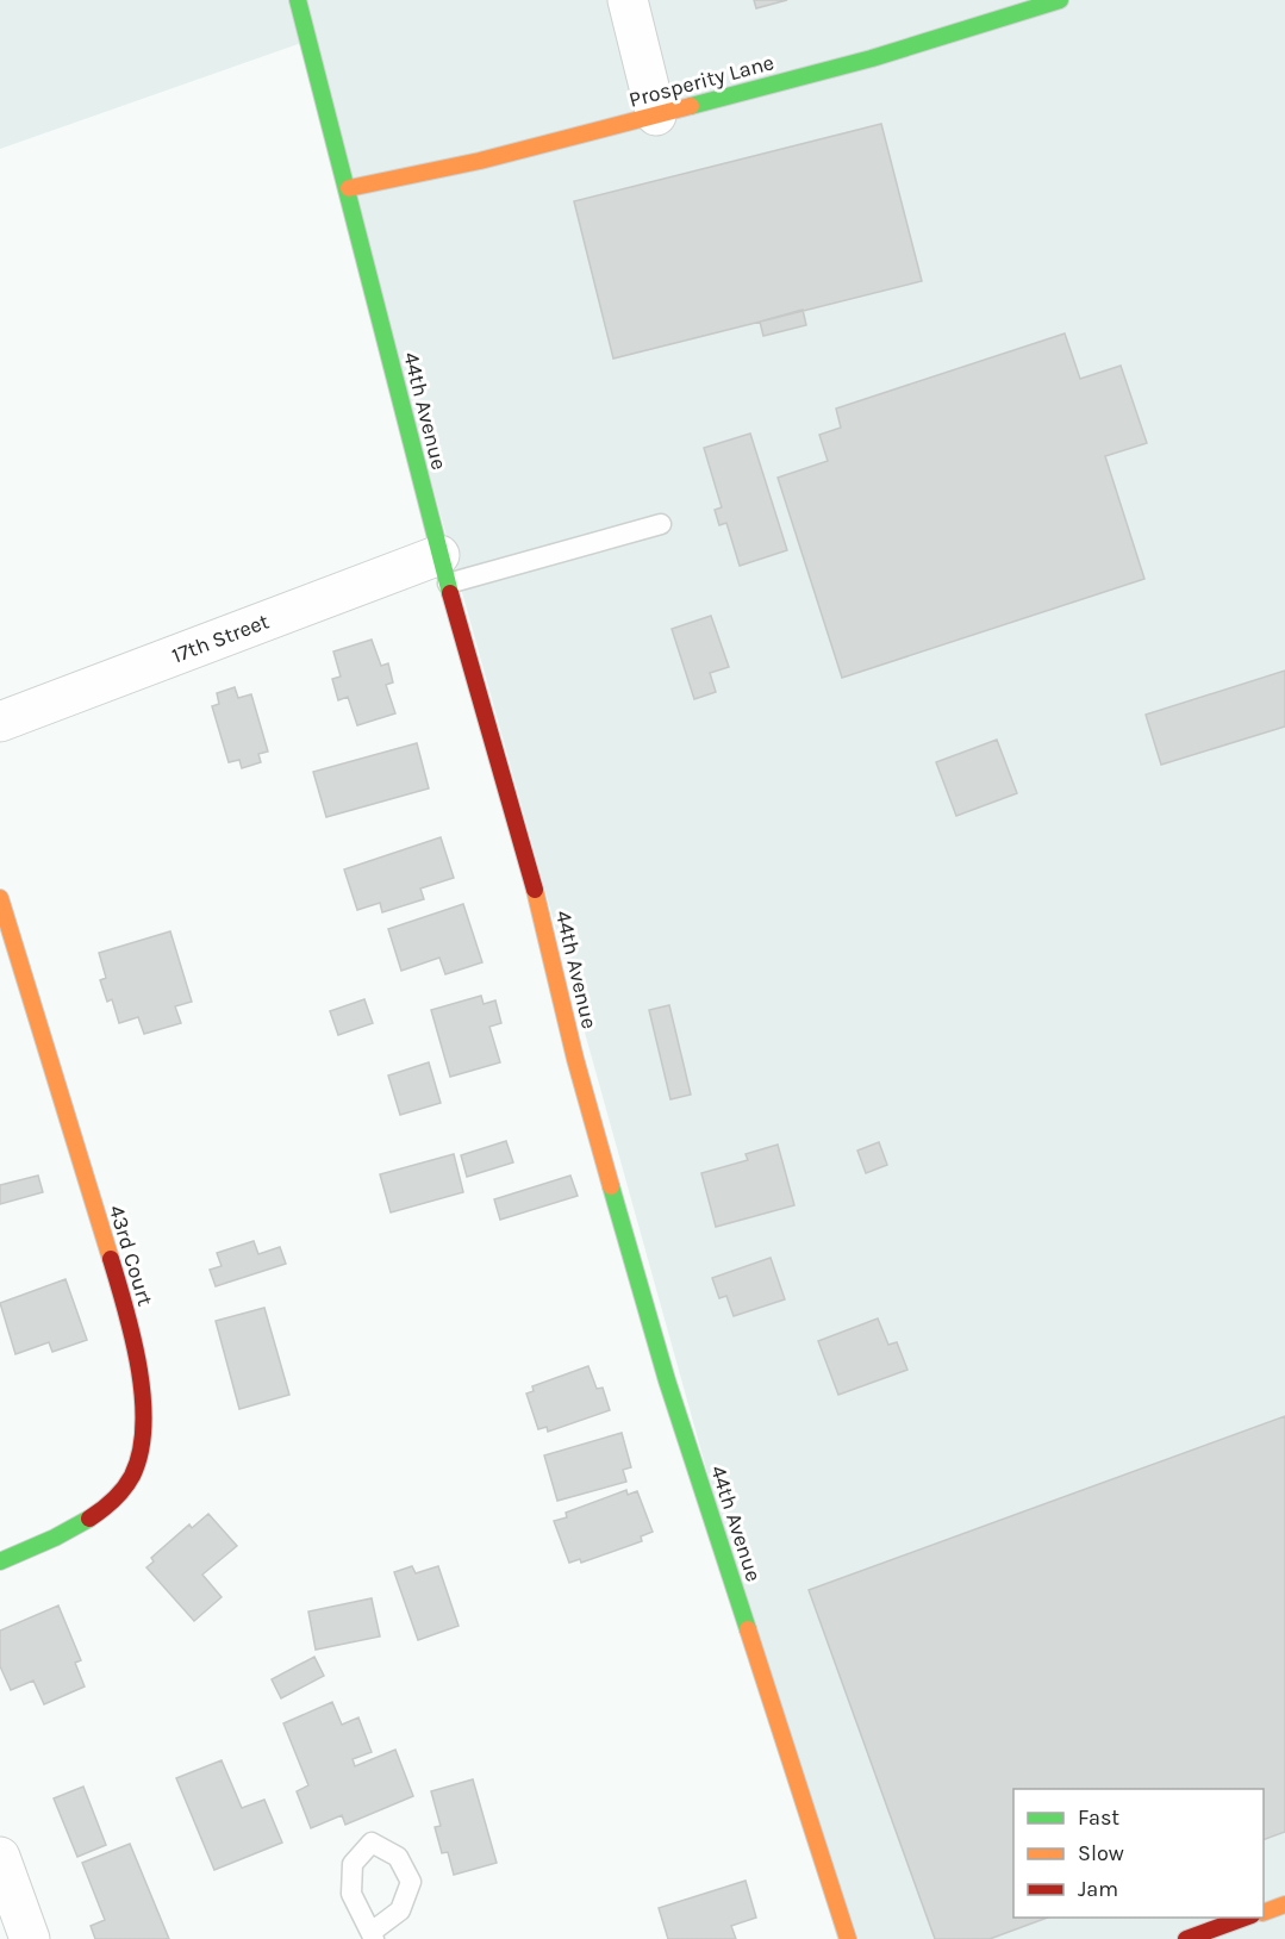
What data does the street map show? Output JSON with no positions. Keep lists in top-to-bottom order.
{
  "streets": {
    "street": [
      "Prosperity Lane",
      "44th Avenue",
      "17th Street",
      "43rd Court"
    ]
  },
  "crossings": [
    ["Prosperity Lane", "44th Avenue"],
    ["44th Avenue", "17th Street"]
  ],
  "legend": ["Fast", "Slow", "Jam"]
}
